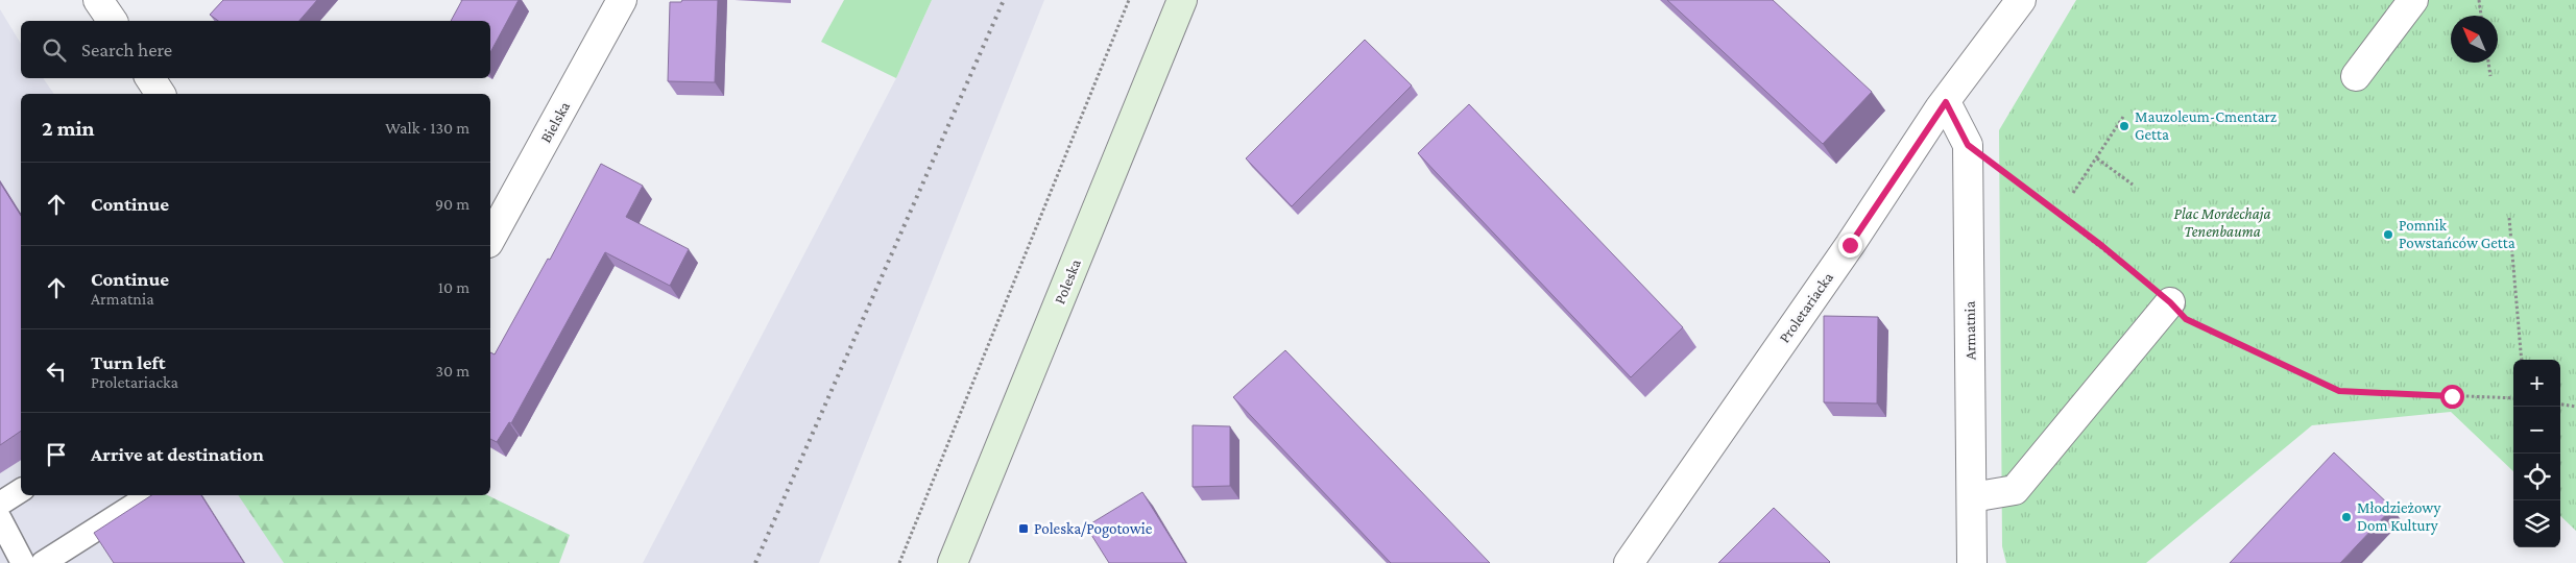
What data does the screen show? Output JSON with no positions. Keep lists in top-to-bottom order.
{
  "streets": {
    "main road": ["Poleska"],
    "street": ["Bielska", "Proletariacka", "Armatnia"]
  },
  "crossings": [
    ["Proletariacka", "Armatnia"]
  ],
  "parks": ["Plac Mordechaja Tenenbauma"],
  "places": {
    "other": ["Mauzoleum-Cmentarz Getta", "Pomnik Powstańców Getta", "Młodzieżowy Dom Kultury"],
    "transit": ["Poleska/Pogotowie"]
  },
  "north": "top left",
  "page": {
    "search": "Search here",
    "heading": ["2 min", "Walk · 130 m"],
    "list": [
      ["Continue", "90 m"],
      ["Continue", "Armatnia", "10 m"],
      ["Turn left", "Proletariacka", "30 m"],
      "Arrive at destination"
    ],
    "map_buttons": ["+", "−"]
  }
}
